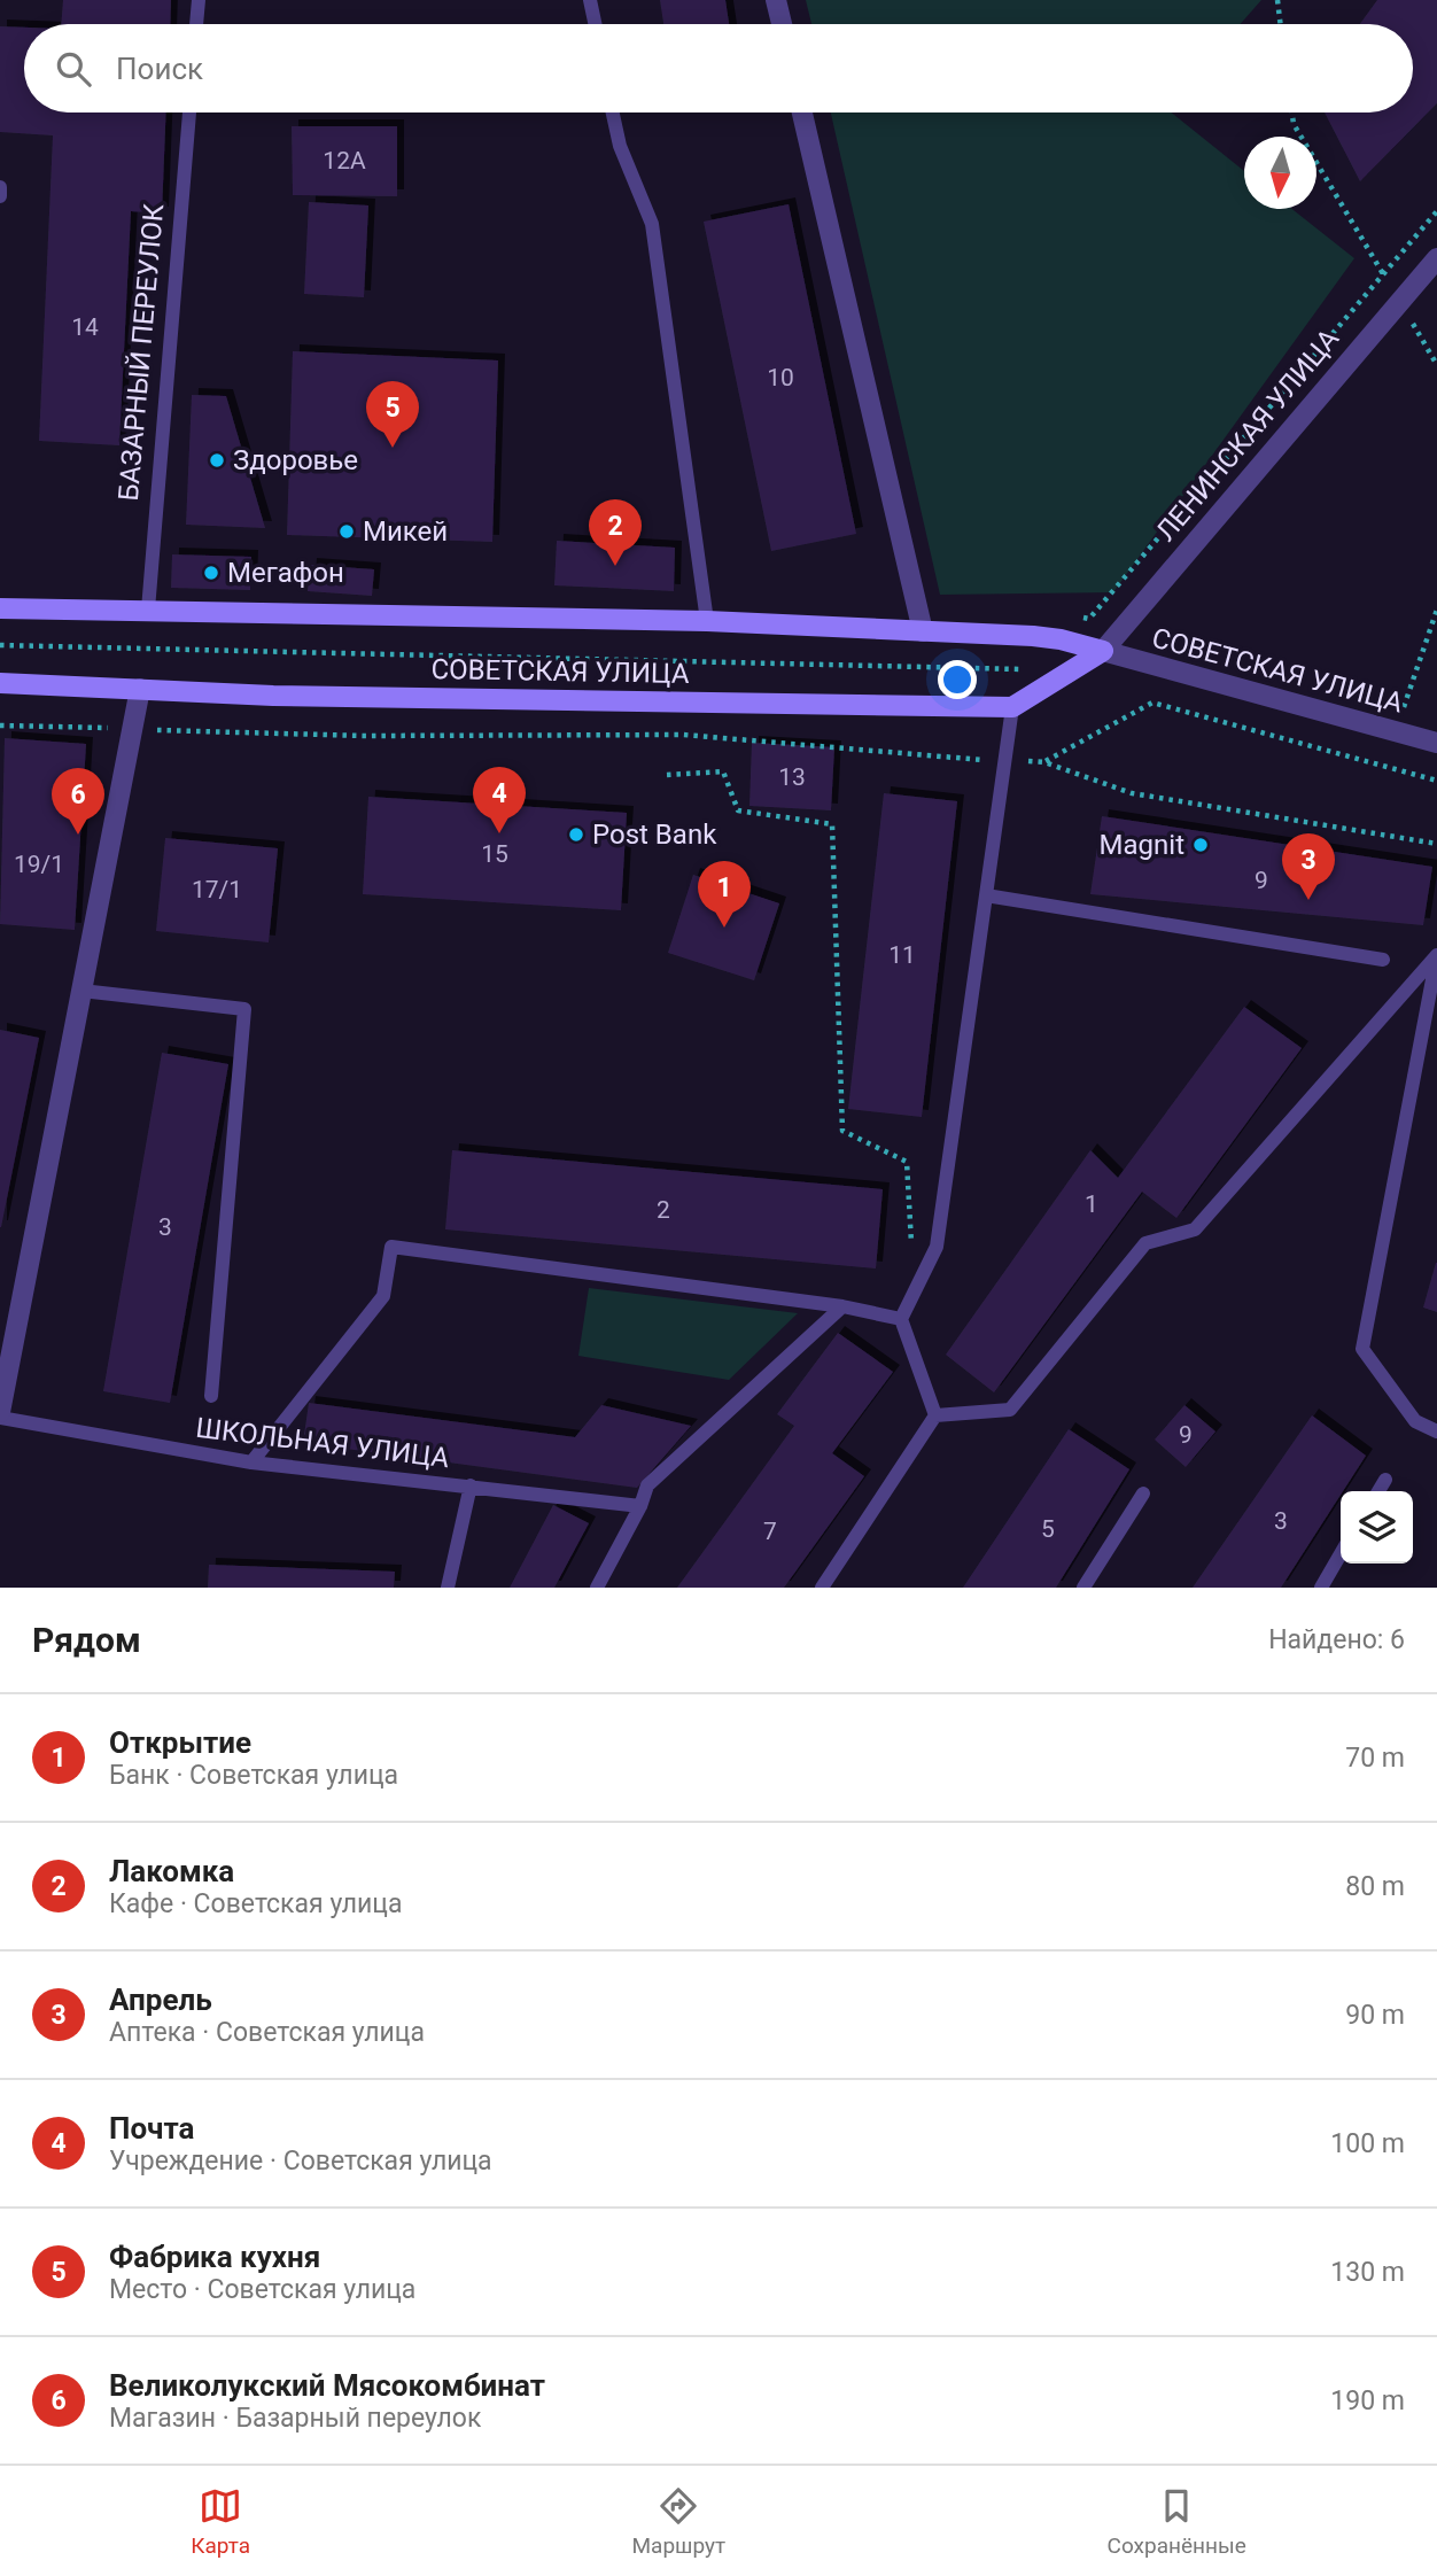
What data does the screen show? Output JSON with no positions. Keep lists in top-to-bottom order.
{
  "streets": {
    "main road": ["СОВЕТСКАЯ УЛИЦА"],
    "street": ["ЛЕНИНСКАЯ УЛИЦА"],
    "lane": ["БАЗАРНЫЙ ПЕРЕУЛОК", "ШКОЛЬНАЯ УЛИЦА"]
  },
  "crossings": [
    ["БАЗАРНЫЙ ПЕРЕУЛОК", "СОВЕТСКАЯ УЛИЦА"],
    ["ЛЕНИНСКАЯ УЛИЦА", "СОВЕТСКАЯ УЛИЦА"]
  ],
  "places": [
    "Здоровье",
    "Микей",
    "Мегафон",
    "Post Bank",
    "Magnit"
  ],
  "house_numbers": [
    "12А",
    "14",
    "10",
    "13",
    "15",
    "19/1",
    "9",
    "17/1",
    "11",
    "1",
    "2",
    "3",
    "9",
    "3",
    "5",
    "7"
  ],
  "north": "bottom",
  "page": {
    "search": "Поиск",
    "pins": [
      "5",
      "2",
      "4",
      "6",
      "3",
      "1"
    ],
    "heading": ["Рядом", "Найдено: 6"],
    "list": [
      {
        "mark": "1",
        "name": "Открытие",
        "note": "Банк · Советская улица",
        "value": "70 m"
      },
      {
        "mark": "2",
        "name": "Лакомка",
        "note": "Кафе · Советская улица",
        "value": "80 m"
      },
      {
        "mark": "3",
        "name": "Апрель",
        "note": "Аптека · Советская улица",
        "value": "90 m"
      },
      {
        "mark": "4",
        "name": "Почта",
        "note": "Учреждение · Советская улица",
        "value": "100 m"
      },
      {
        "mark": "5",
        "name": "Фабрика кухня",
        "note": "Место · Советская улица",
        "value": "130 m"
      },
      {
        "mark": "6",
        "name": "Великолукский Мясокомбинат",
        "note": "Магазин · Базарный переулок",
        "value": "190 m"
      }
    ],
    "nav": ["Карта", "Маршрут", "Сохранённые"]
  }
}
